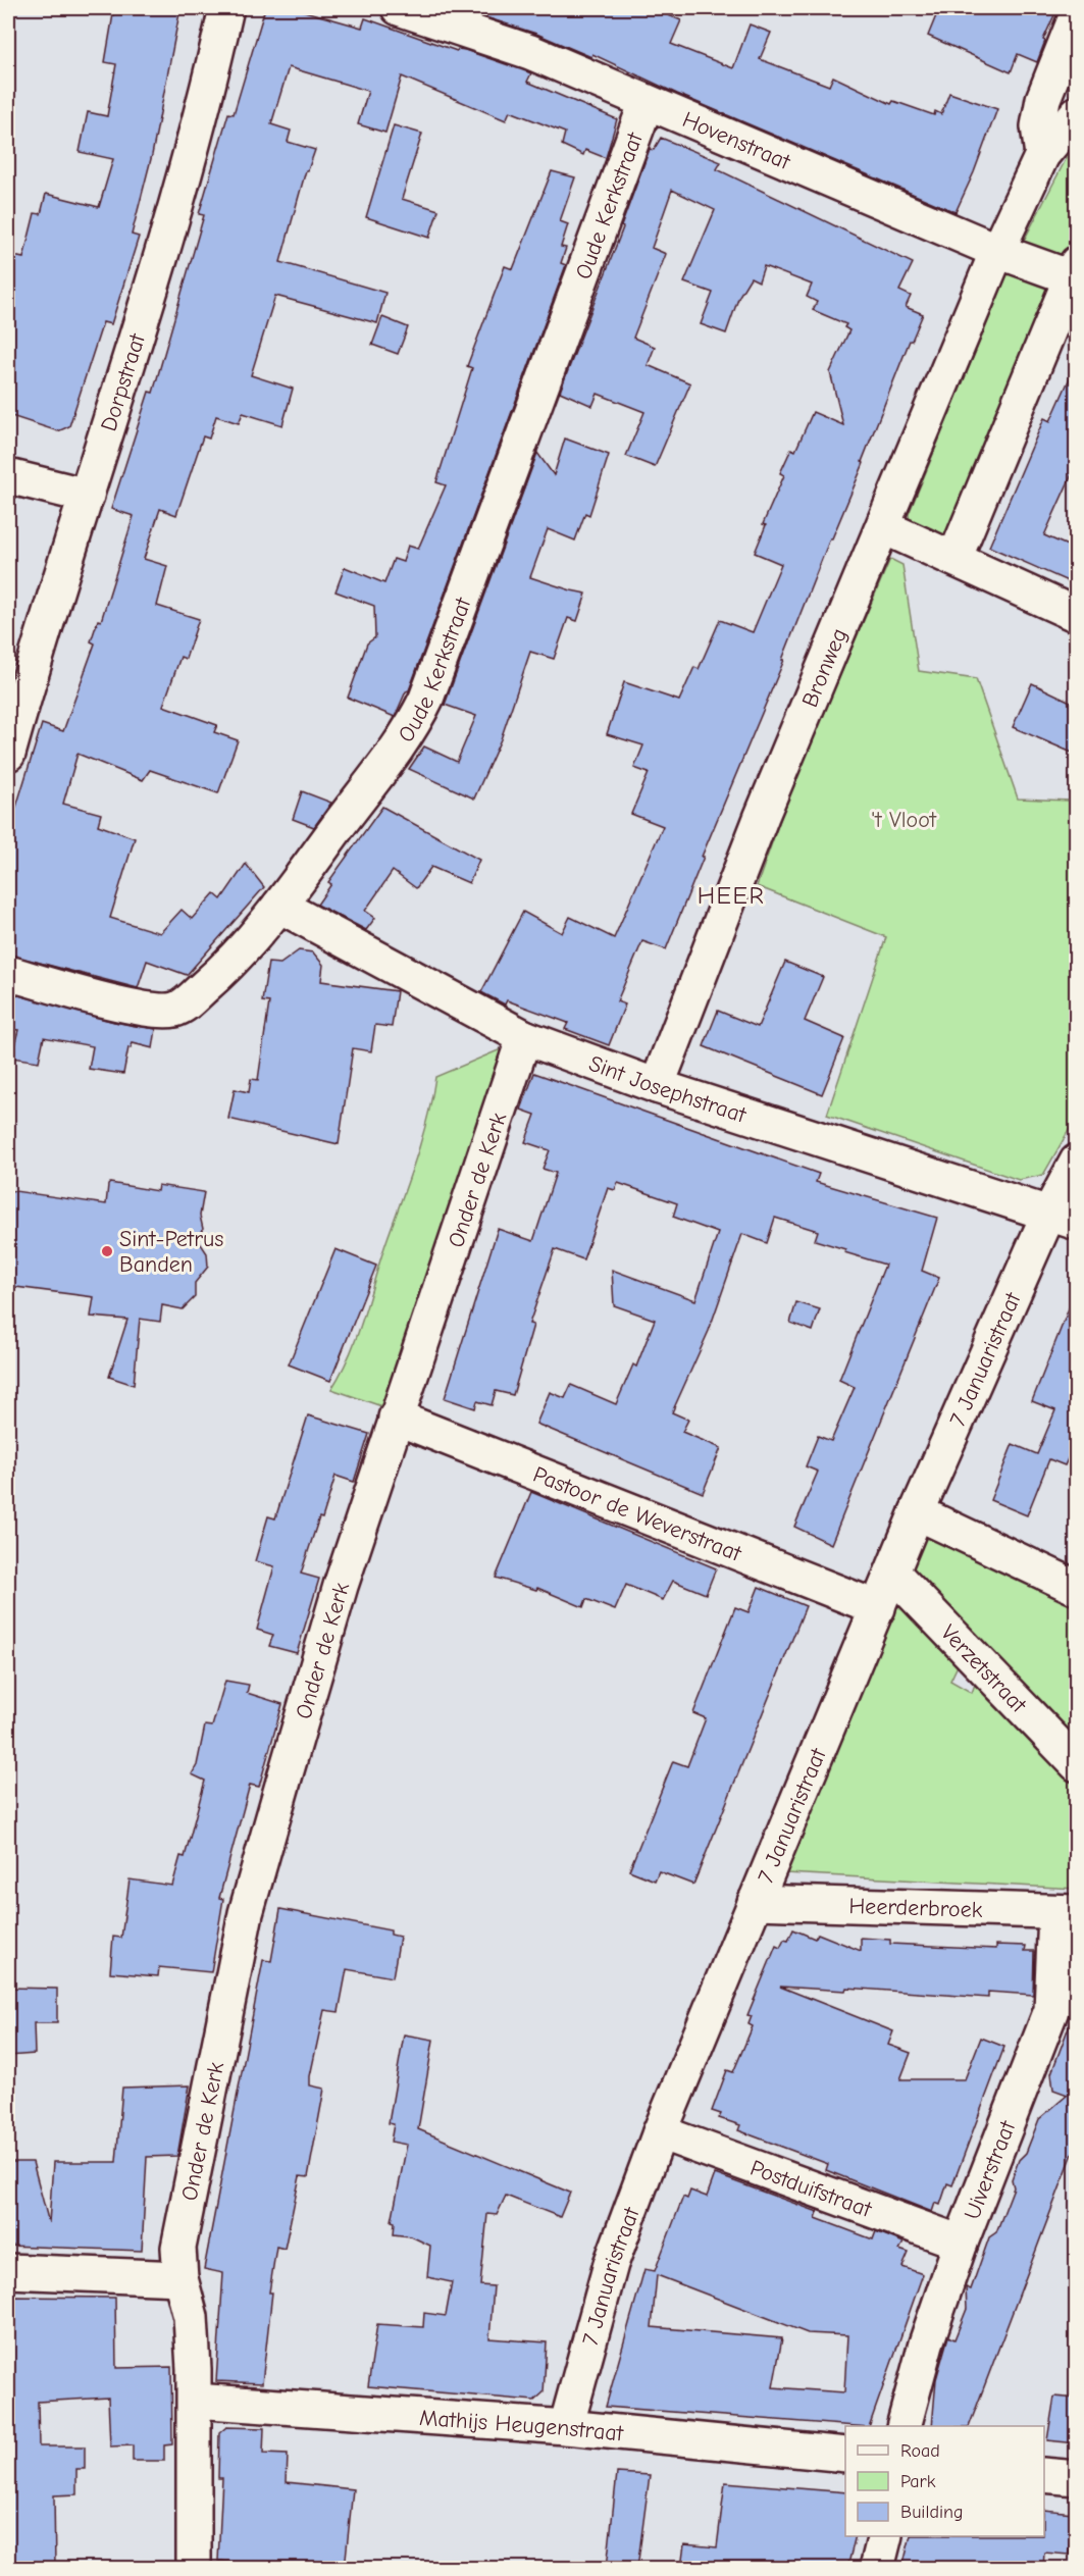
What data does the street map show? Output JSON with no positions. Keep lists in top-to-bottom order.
{
  "streets": {
    "street": [
      "Hovenstraat",
      "Oude Kerkstraat",
      "Dorpstraat",
      "Bronweg",
      "Sint Josephstraat",
      "Onder de Kerk",
      "7 Januaristraat",
      "Pastoor de Weverstraat",
      "Verzetstraat",
      "Heerderbroek",
      "Uiverstraat",
      "Postduifstraat",
      "Mathijs Heugenstraat"
    ]
  },
  "crossings": [
    ["Hovenstraat", "Oude Kerkstraat"],
    ["Hovenstraat", "Bronweg"],
    ["Oude Kerkstraat", "Sint Josephstraat"],
    ["Bronweg", "Sint Josephstraat"],
    ["Sint Josephstraat", "Onder de Kerk"],
    ["Sint Josephstraat", "7 Januaristraat"],
    ["Onder de Kerk", "Pastoor de Weverstraat"],
    ["Onder de Kerk", "Mathijs Heugenstraat"],
    ["7 Januaristraat", "Pastoor de Weverstraat"],
    ["7 Januaristraat", "Verzetstraat"],
    ["7 Januaristraat", "Heerderbroek"],
    ["7 Januaristraat", "Postduifstraat"],
    ["7 Januaristraat", "Mathijs Heugenstraat"],
    ["Heerderbroek", "Uiverstraat"],
    ["Uiverstraat", "Postduifstraat"]
  ],
  "districts": ["HEER"],
  "parks": ["'t Vloot"],
  "places": ["Sint-Petrus Banden"],
  "legend": ["Road", "Park", "Building"]
}
